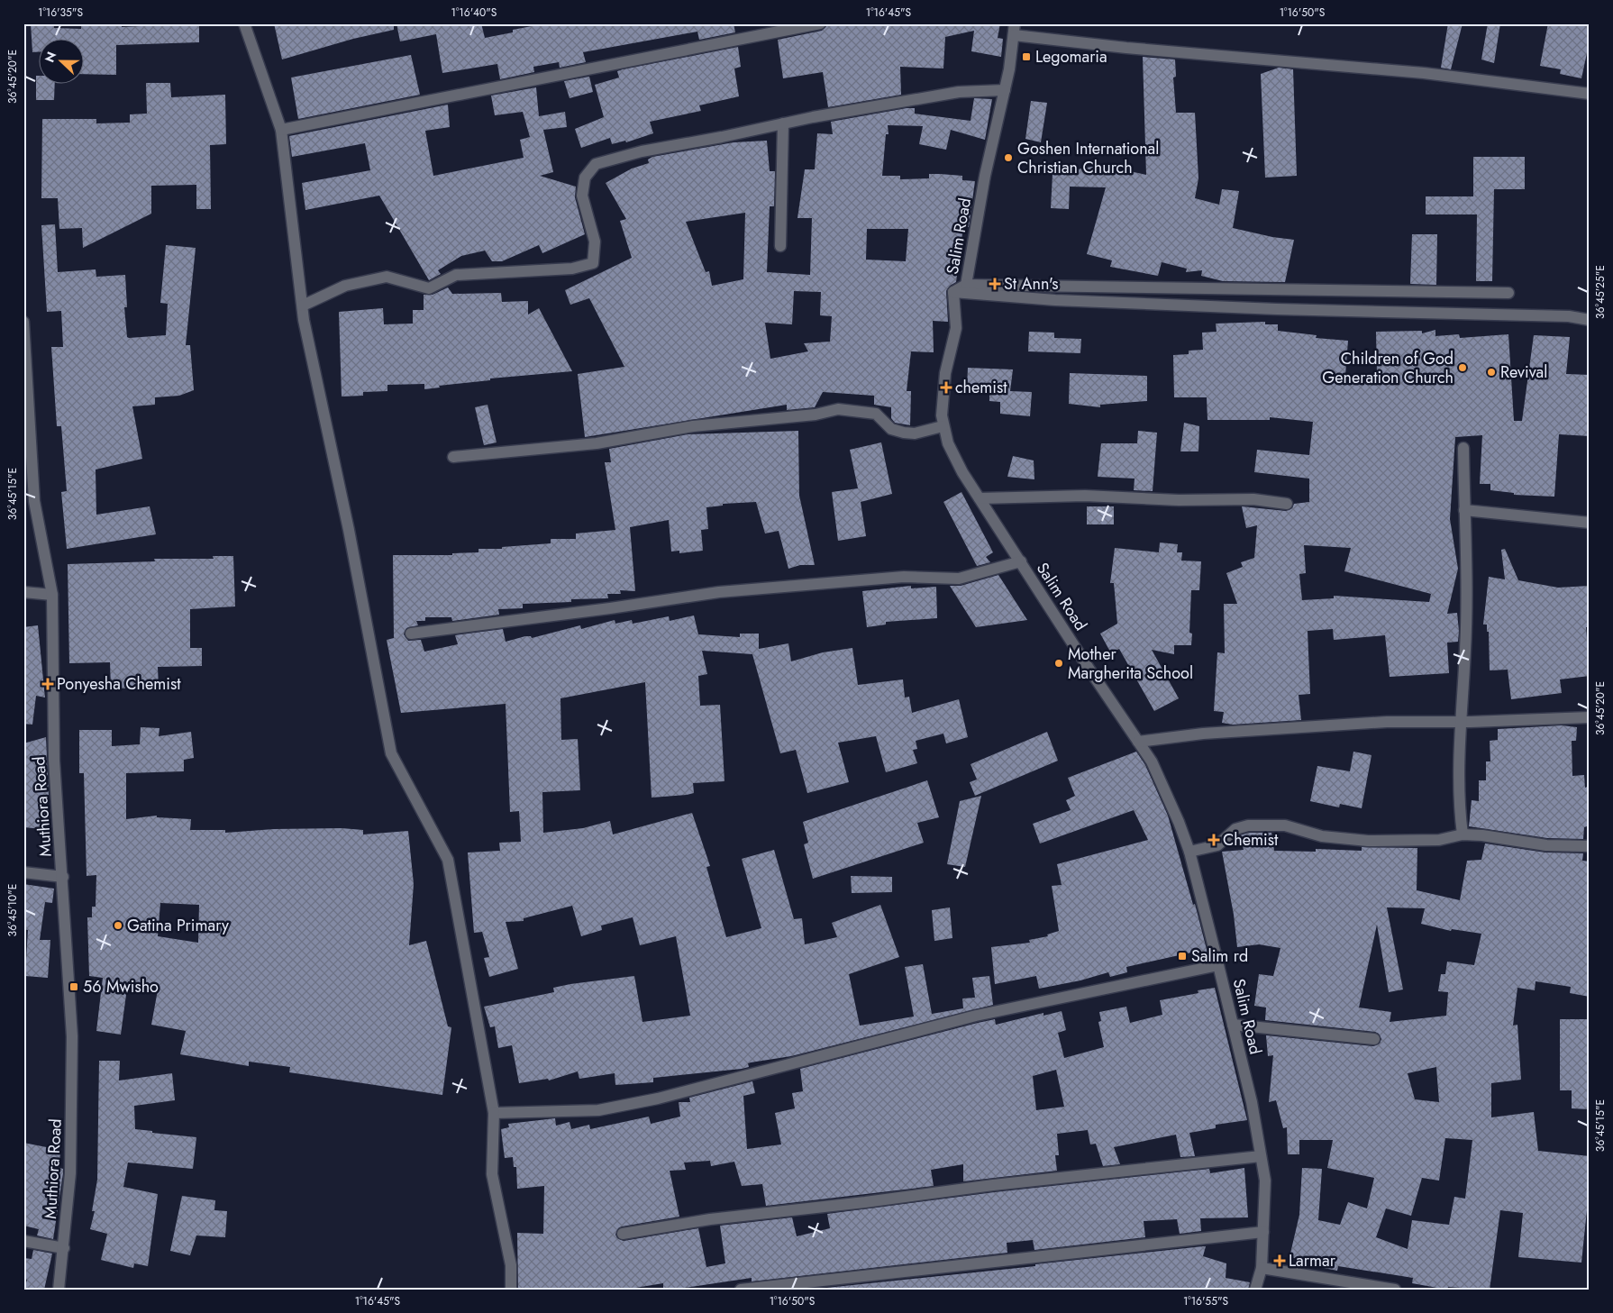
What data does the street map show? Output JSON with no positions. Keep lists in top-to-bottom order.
{
  "streets": {
    "street": ["Salim Road", "Muthiora Road"]
  },
  "places": {
    "transit": ["Legomaria", "Salim rd", "56 Mwisho"],
    "other": [
      "Goshen International Christian Church",
      "Children of God Generation Church",
      "Revival",
      "Mother Margherita School",
      "Gatina Primary"
    ],
    "health": [
      "St Ann's",
      "chemist",
      "Ponyesha Chemist",
      "Chemist",
      "Larmar"
    ]
  },
  "north": "left",
  "coordinates": [
    "1°16'35\"S",
    "1°16'40\"S",
    "1°16'45\"S",
    "1°16'50\"S",
    "36°45'20\"E",
    "36°45'25\"E",
    "36°45'15\"E",
    "36°45'10\"E",
    "1°16'55\"S"
  ]
}
